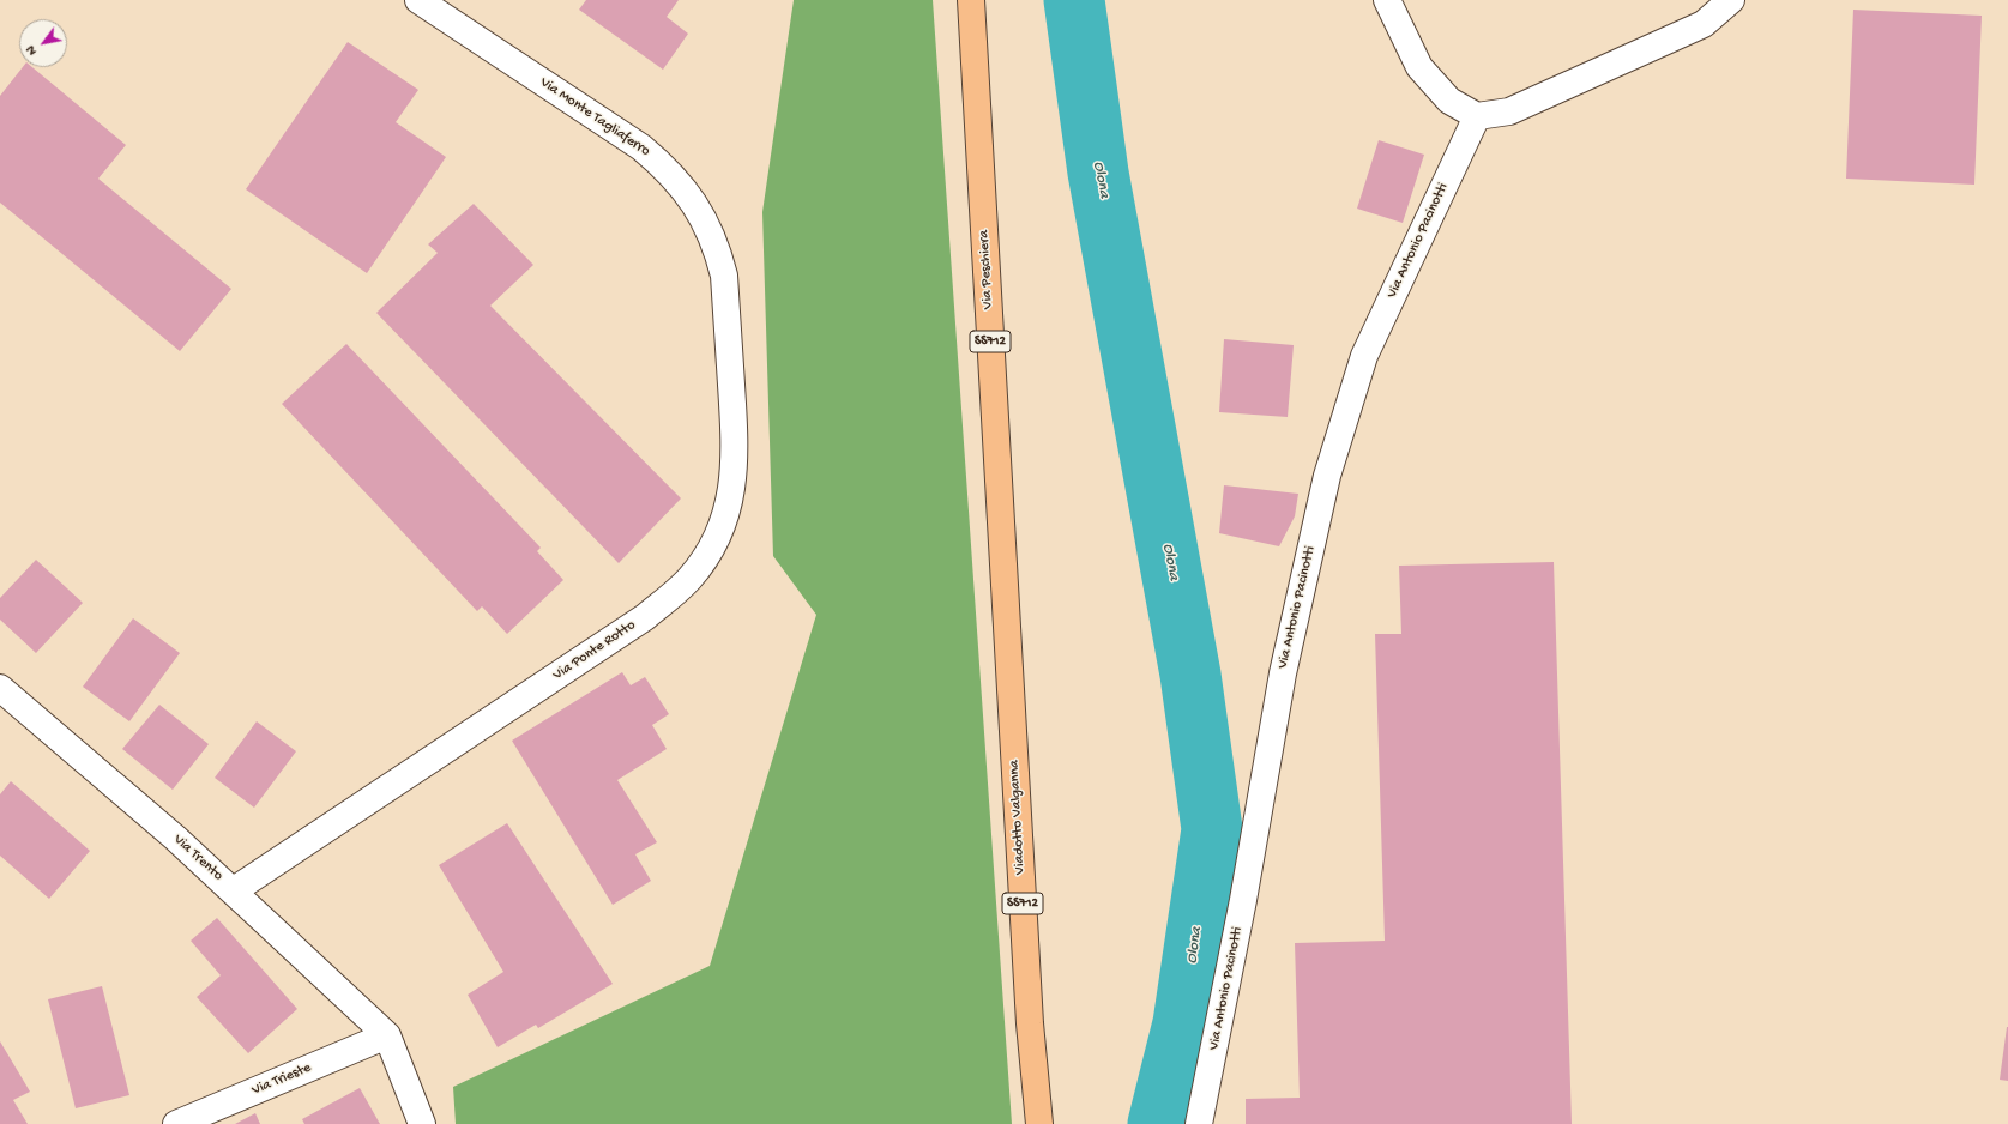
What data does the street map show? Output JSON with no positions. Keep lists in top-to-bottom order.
{
  "streets": {
    "main road": ["Via Peschiera", "SS712", "Viadotto Valganna"],
    "street": [
      "Via Monte Tagliaferro",
      "Via Antonio Pacinotti",
      "Via Ponte Rotto",
      "Via Trento",
      "Via Trieste"
    ]
  },
  "crossings": [
    ["Via Monte Tagliaferro", "Via Ponte Rotto"],
    ["Via Peschiera", "Viadotto Valganna"],
    ["Via Ponte Rotto", "Via Trento"],
    ["Via Trento", "Via Trieste"]
  ],
  "water": ["Olona"],
  "north": "bottom left"
}
